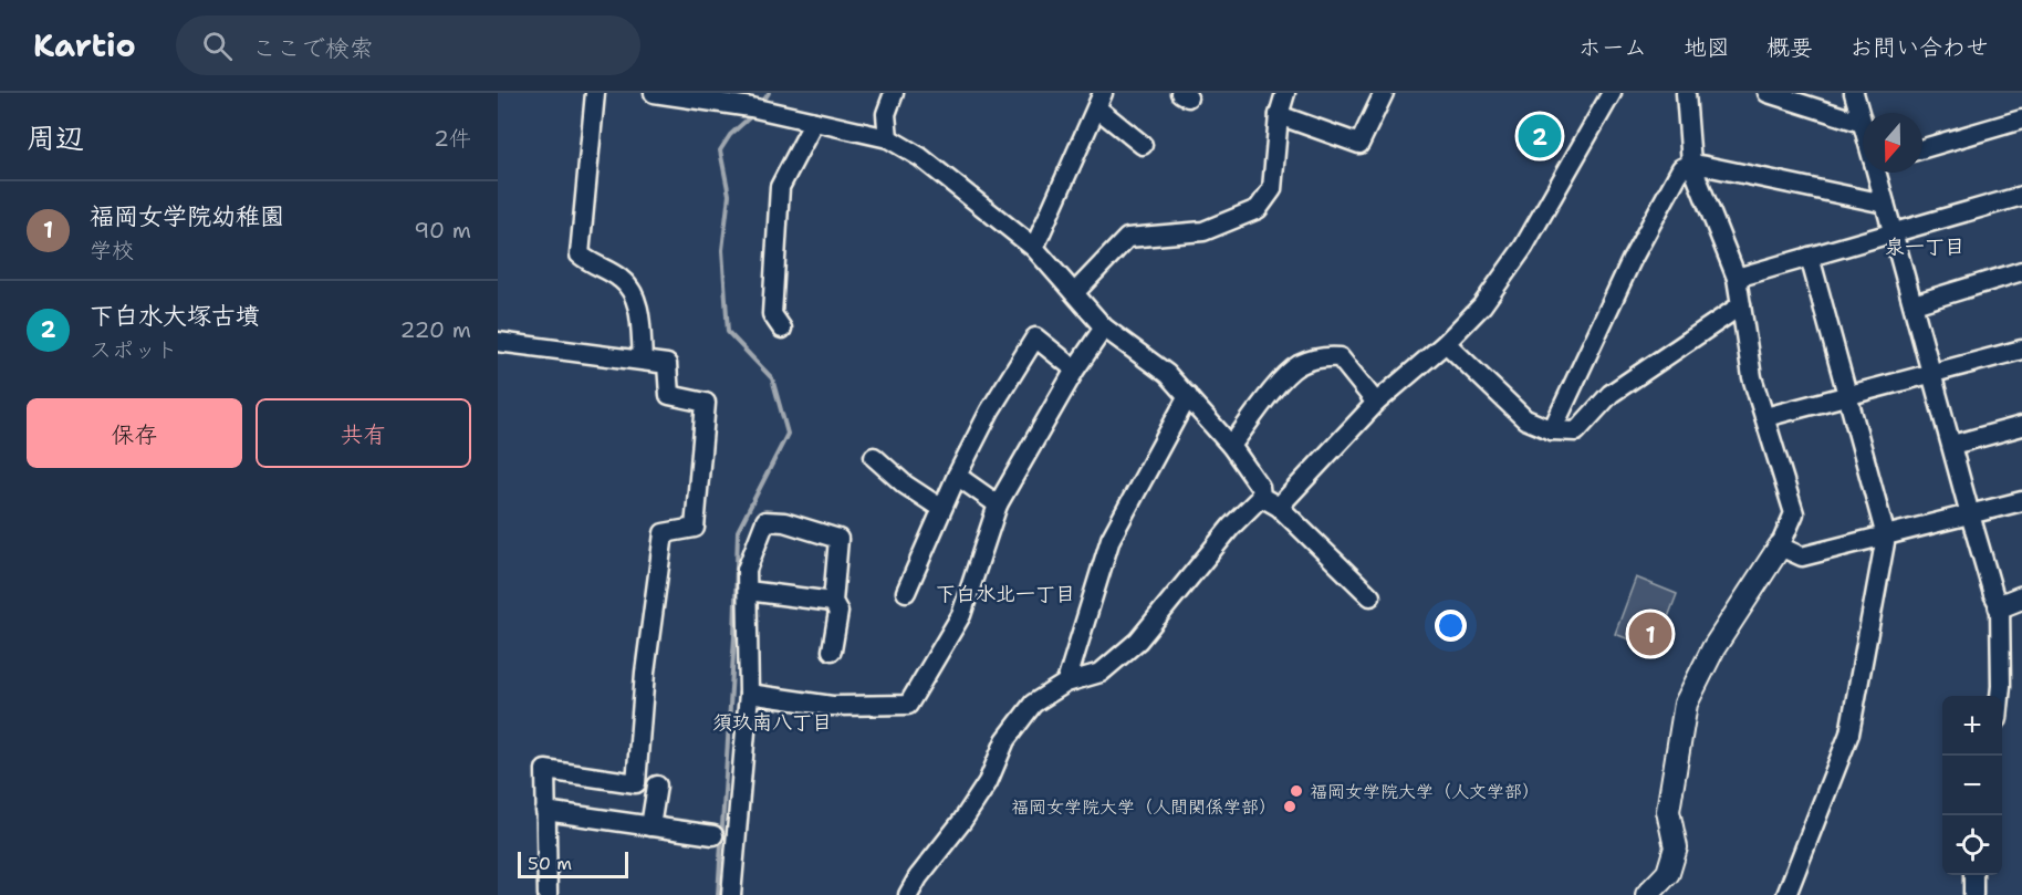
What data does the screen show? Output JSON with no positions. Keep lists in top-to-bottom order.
{
  "districts": ["泉一丁目", "下白水北一丁目", "須玖南八丁目"],
  "places": ["福岡女学院大学（人文学部）", "福岡女学院大学（人間関係学部）"],
  "scale_bar": "50 m",
  "north": "bottom",
  "page": {
    "header": "Kartio",
    "search": "ここで検索",
    "nav": [
      "ホーム",
      "地図",
      "概要",
      "お問い合わせ"
    ],
    "heading": ["周辺", "2件"],
    "pins": ["2", "1"],
    "list": [
      {
        "mark": "1",
        "name": "福岡女学院幼稚園",
        "note": "学校",
        "value": "90 m"
      },
      {
        "mark": "2",
        "name": "下白水大塚古墳",
        "note": "スポット",
        "value": "220 m"
      }
    ],
    "buttons": ["保存", "共有"],
    "map_buttons": ["+", "−"],
    "scale": "50 m"
  }
}
